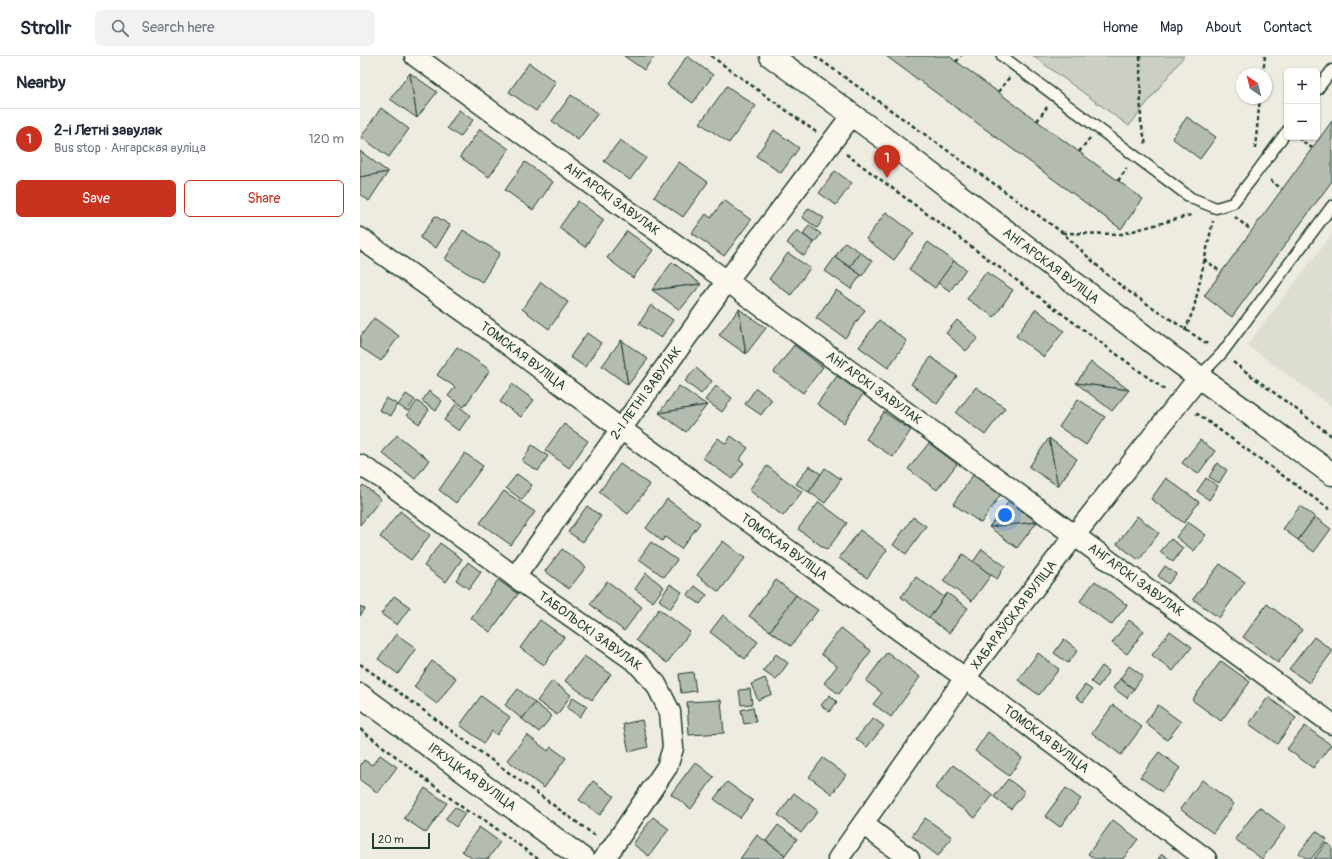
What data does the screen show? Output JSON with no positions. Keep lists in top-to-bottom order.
{
  "streets": {
    "main road": ["АНГАРСКАЯ ВУЛІЦА", "ІРКУЦКАЯ ВУЛІЦА"],
    "street": [
      "АНГАРСКІ ЗАВУЛАК",
      "ТОМСКАЯ ВУЛІЦА",
      "2-І ЛЕТНІ ЗАВУЛАК",
      "ХАБАРАЎСКАЯ ВУЛІЦА",
      "ТАБОЛЬСКІ ЗАВУЛАК"
    ]
  },
  "crossings": [
    ["АНГАРСКІ ЗАВУЛАК", "2-І ЛЕТНІ ЗАВУЛАК"],
    ["АНГАРСКІ ЗАВУЛАК", "ХАБАРАЎСКАЯ ВУЛІЦА"],
    ["АНГАРСКАЯ ВУЛІЦА", "2-І ЛЕТНІ ЗАВУЛАК"],
    ["АНГАРСКАЯ ВУЛІЦА", "ХАБАРАЎСКАЯ ВУЛІЦА"],
    ["ТОМСКАЯ ВУЛІЦА", "2-І ЛЕТНІ ЗАВУЛАК"],
    ["ТОМСКАЯ ВУЛІЦА", "ХАБАРАЎСКАЯ ВУЛІЦА"],
    ["2-І ЛЕТНІ ЗАВУЛАК", "ТАБОЛЬСКІ ЗАВУЛАК"]
  ],
  "scale_bar": "20 m",
  "north": "top left",
  "page": {
    "header": "Strollr",
    "search": "Search here",
    "nav": [
      "Home",
      "Map",
      "About",
      "Contact"
    ],
    "heading": "Nearby",
    "map_buttons": ["+", "−"],
    "list": [
      {
        "mark": "1",
        "name": "2-і Летні завулак",
        "note": "Bus stop · Ангарская вуліца",
        "value": "120 m"
      }
    ],
    "pins": "1",
    "buttons": ["Save", "Share"],
    "scale": "20 m"
  }
}
